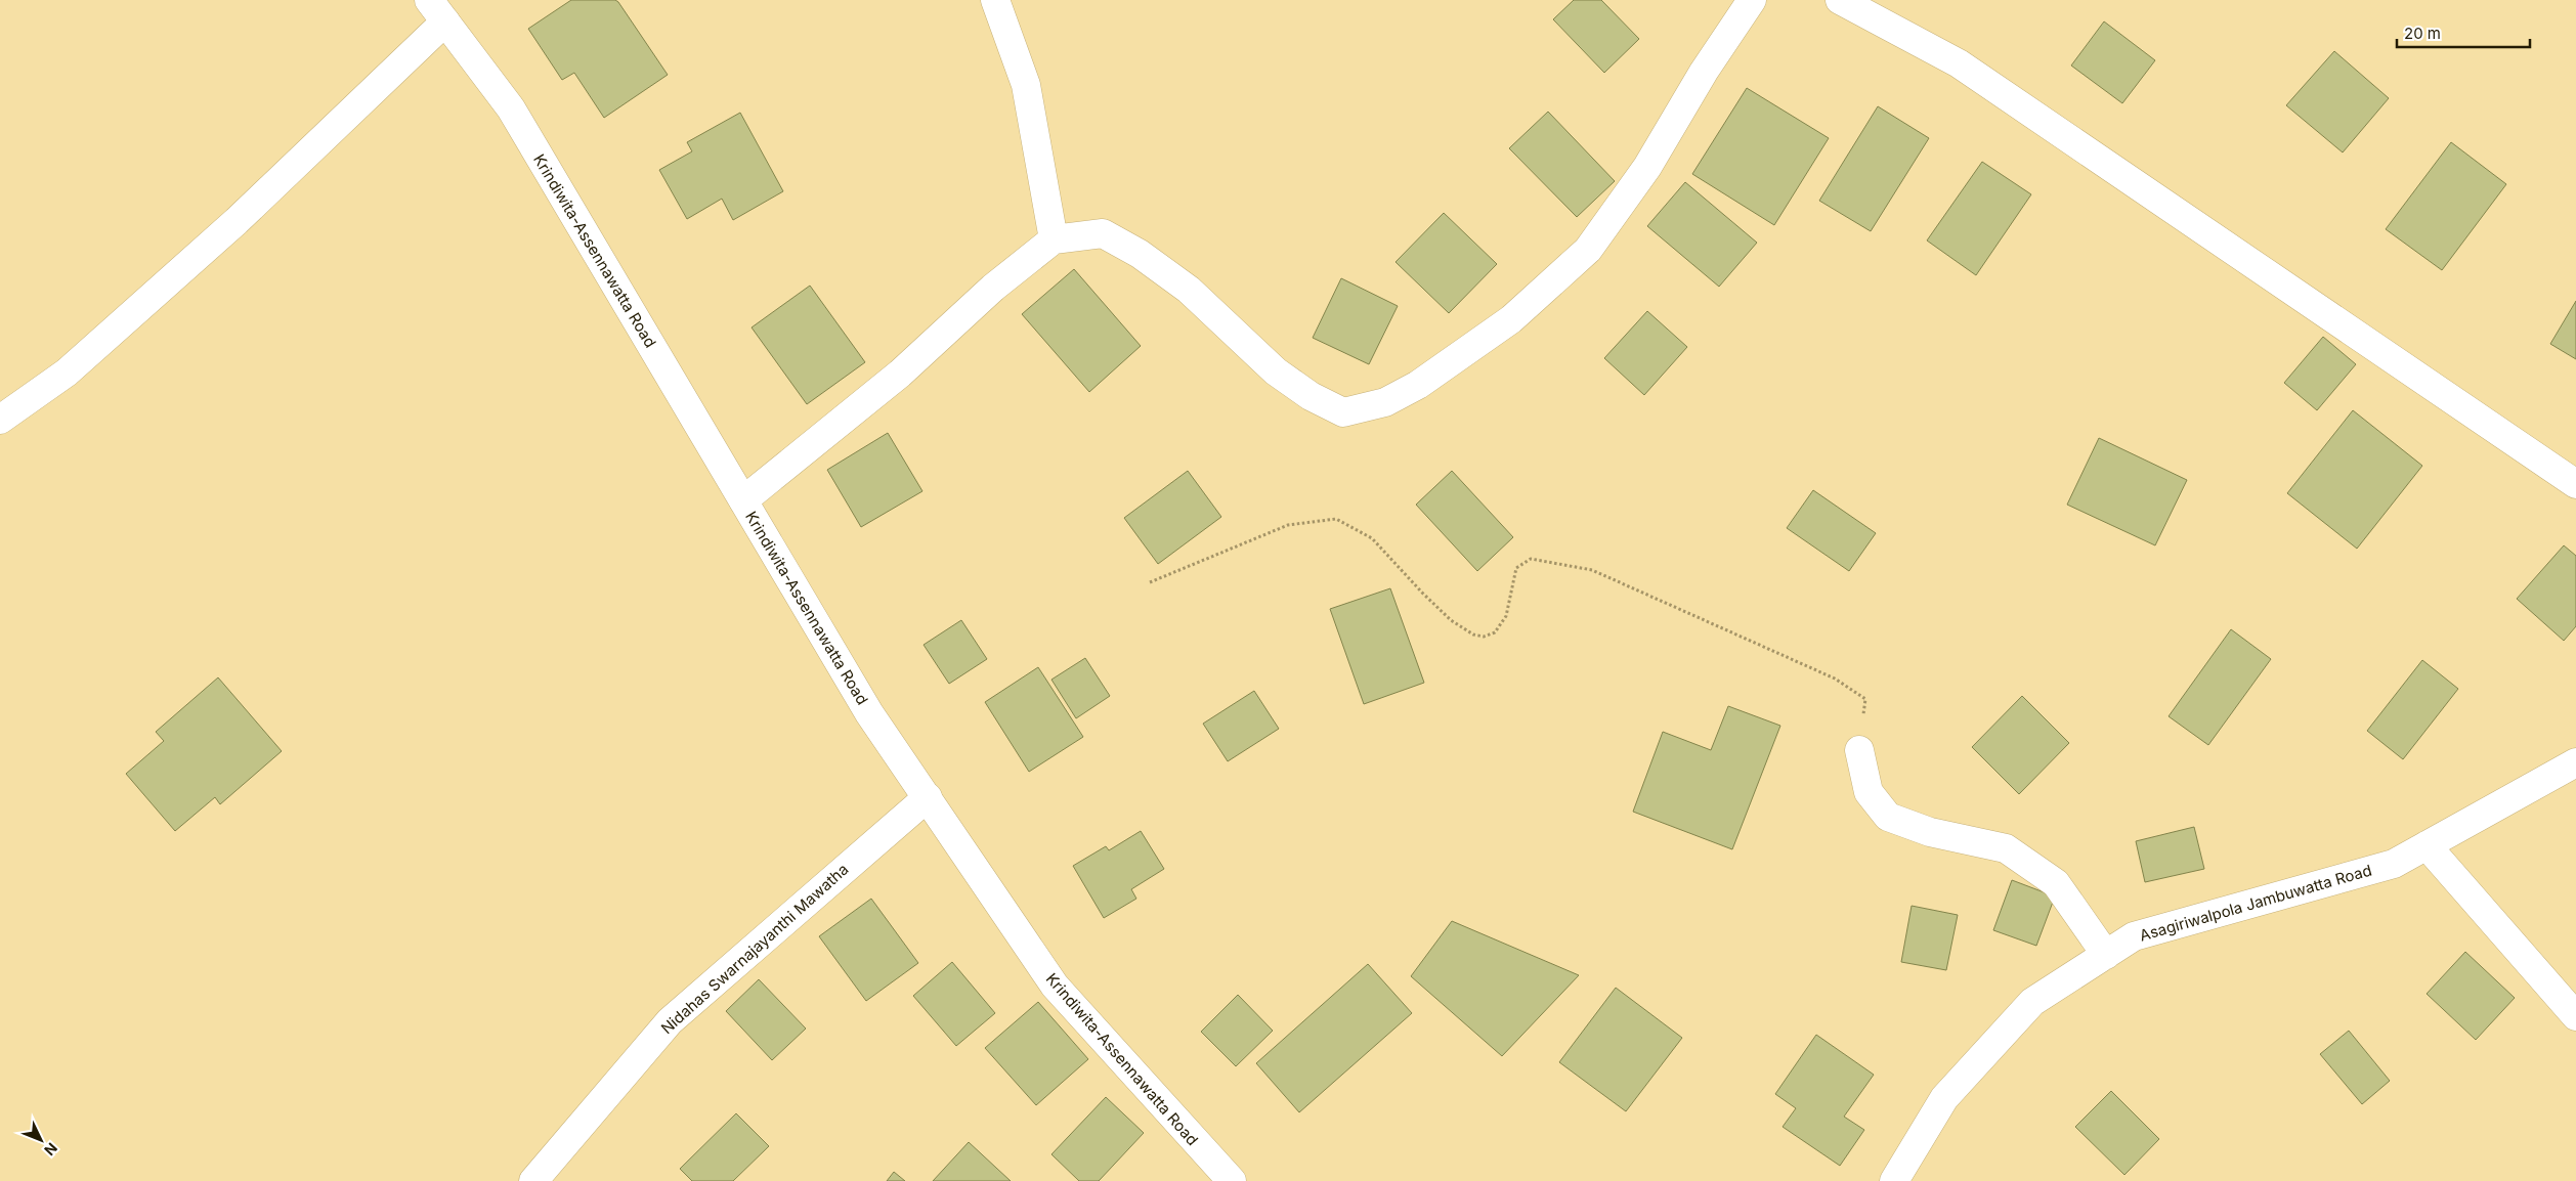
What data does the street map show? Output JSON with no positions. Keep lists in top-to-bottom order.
{
  "streets": {
    "street": ["Krindiwita-Assennawatta Road", "Asagiriwalpola Jambuwatta Road", "Nidahas Swarnajayanthi Mawatha"]
  },
  "crossings": [
    ["Krindiwita-Assennawatta Road", "Nidahas Swarnajayanthi Mawatha"]
  ],
  "scale_bar": "20 m",
  "north": "bottom right"
}
